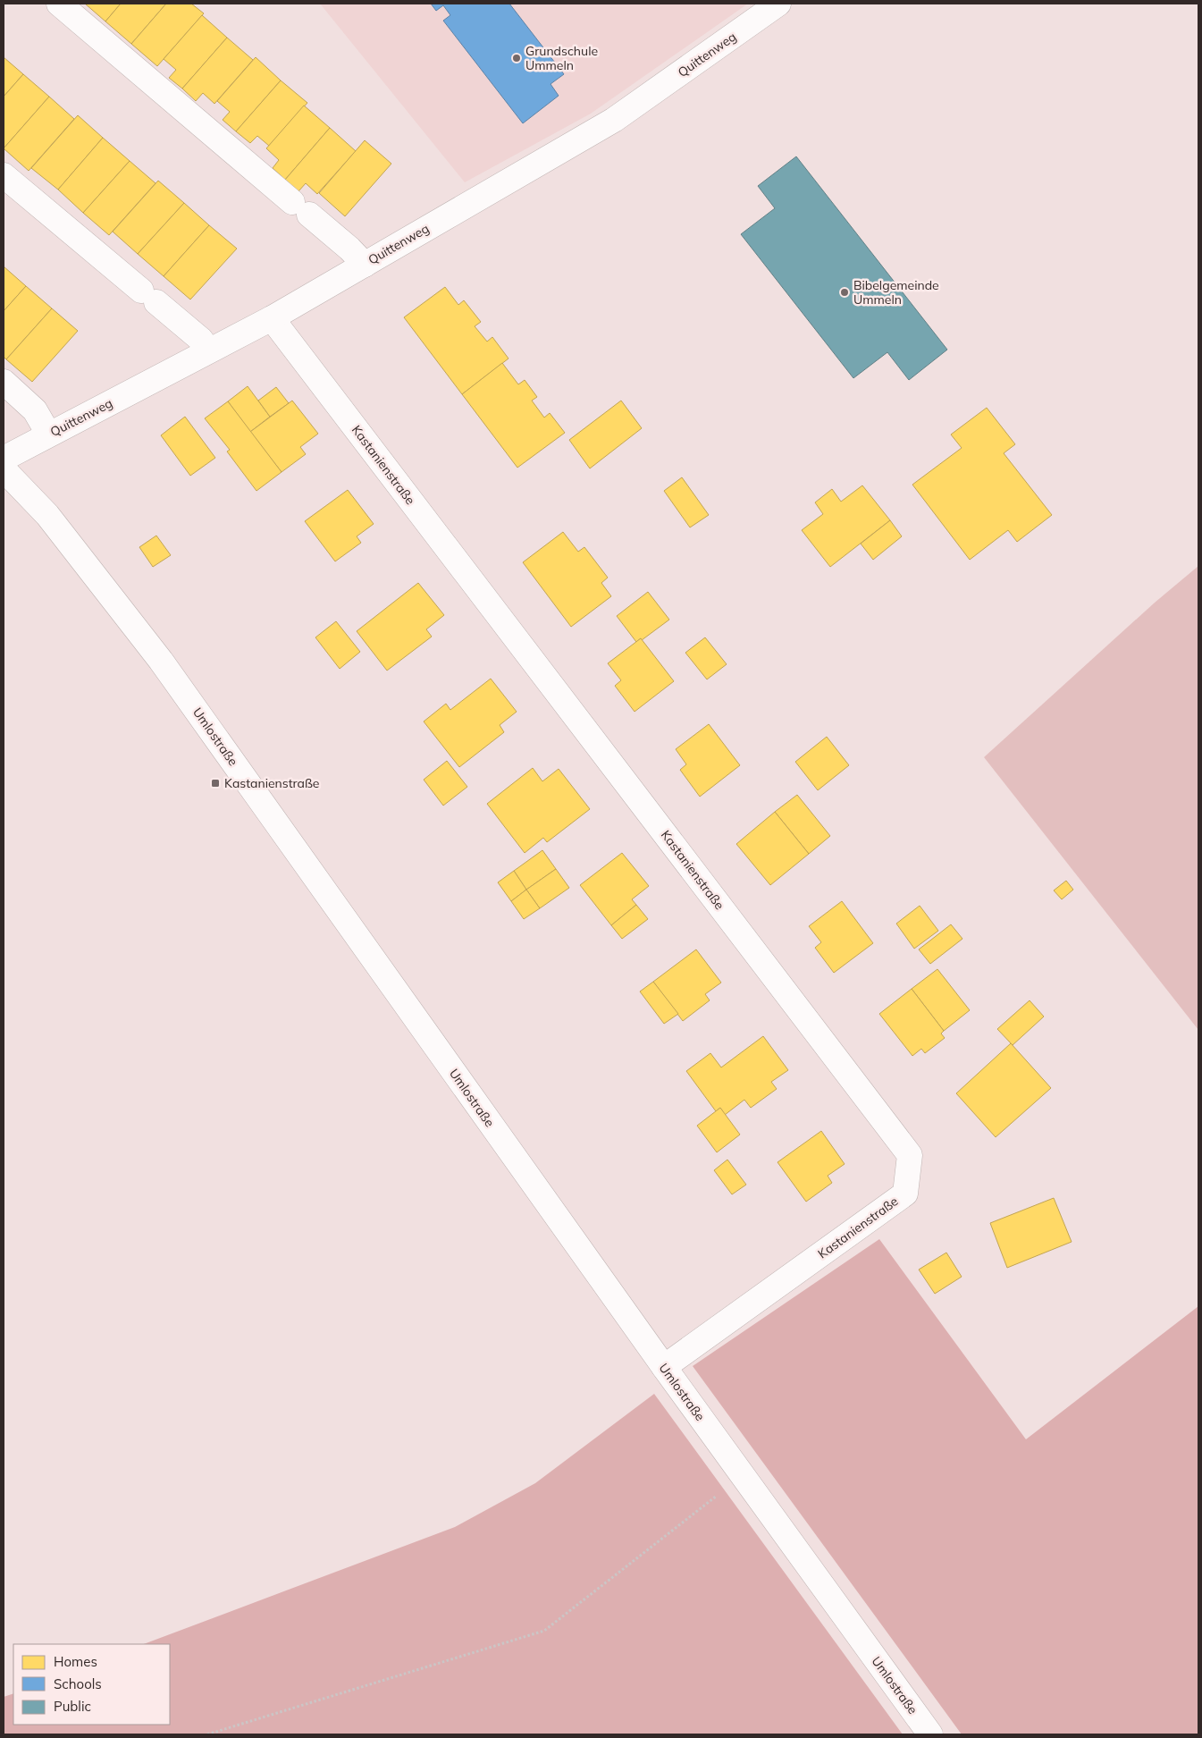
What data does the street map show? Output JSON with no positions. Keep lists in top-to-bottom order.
{
  "streets": {
    "street": ["Quittenweg", "Kastanienstraße", "Umlostraße"]
  },
  "crossings": [
    ["Quittenweg", "Kastanienstraße"],
    ["Kastanienstraße", "Umlostraße"]
  ],
  "places": {
    "other": ["Grundschule Ummeln", "Bibelgemeinde Ummeln"],
    "transit": ["Kastanienstraße"]
  },
  "legend": ["Homes", "Schools", "Public"]
}
